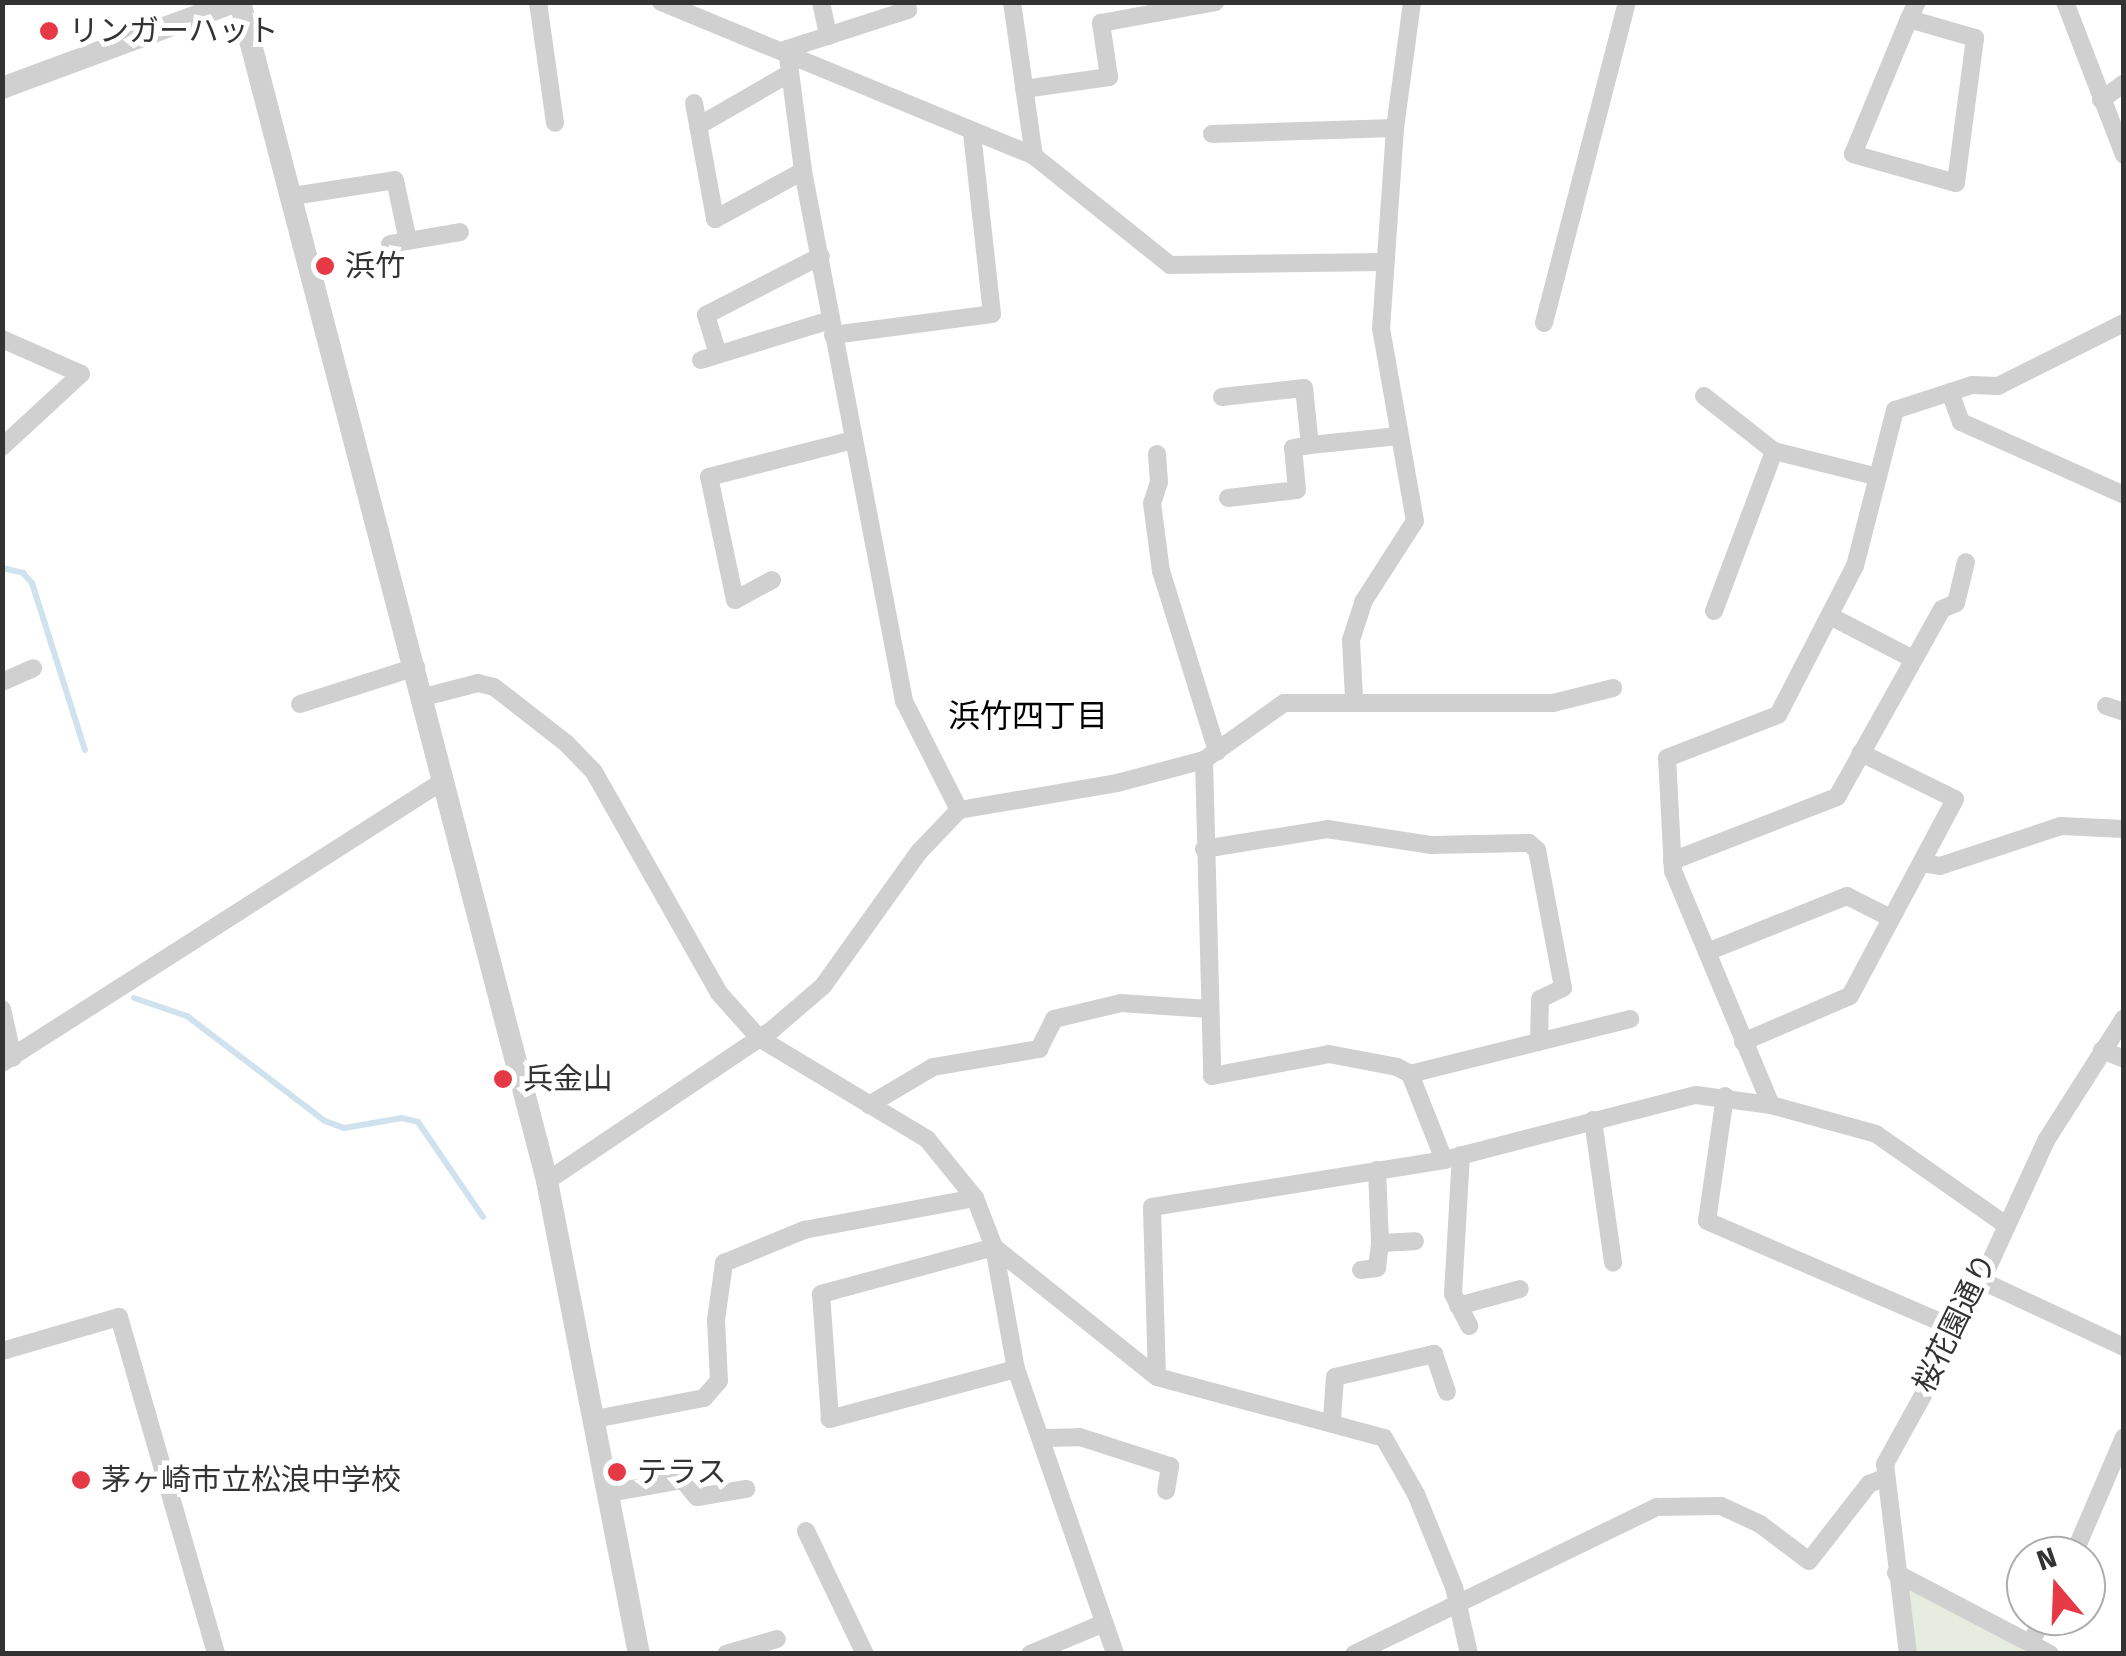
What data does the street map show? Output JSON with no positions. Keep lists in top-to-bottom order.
{
  "streets": {
    "street": ["桜花園通り"]
  },
  "districts": ["浜竹四丁目"],
  "places": [
    "リンガーハット",
    "浜竹",
    "兵金山",
    "テラス",
    "茅ヶ崎市立松浪中学校"
  ],
  "north": "top"
}
